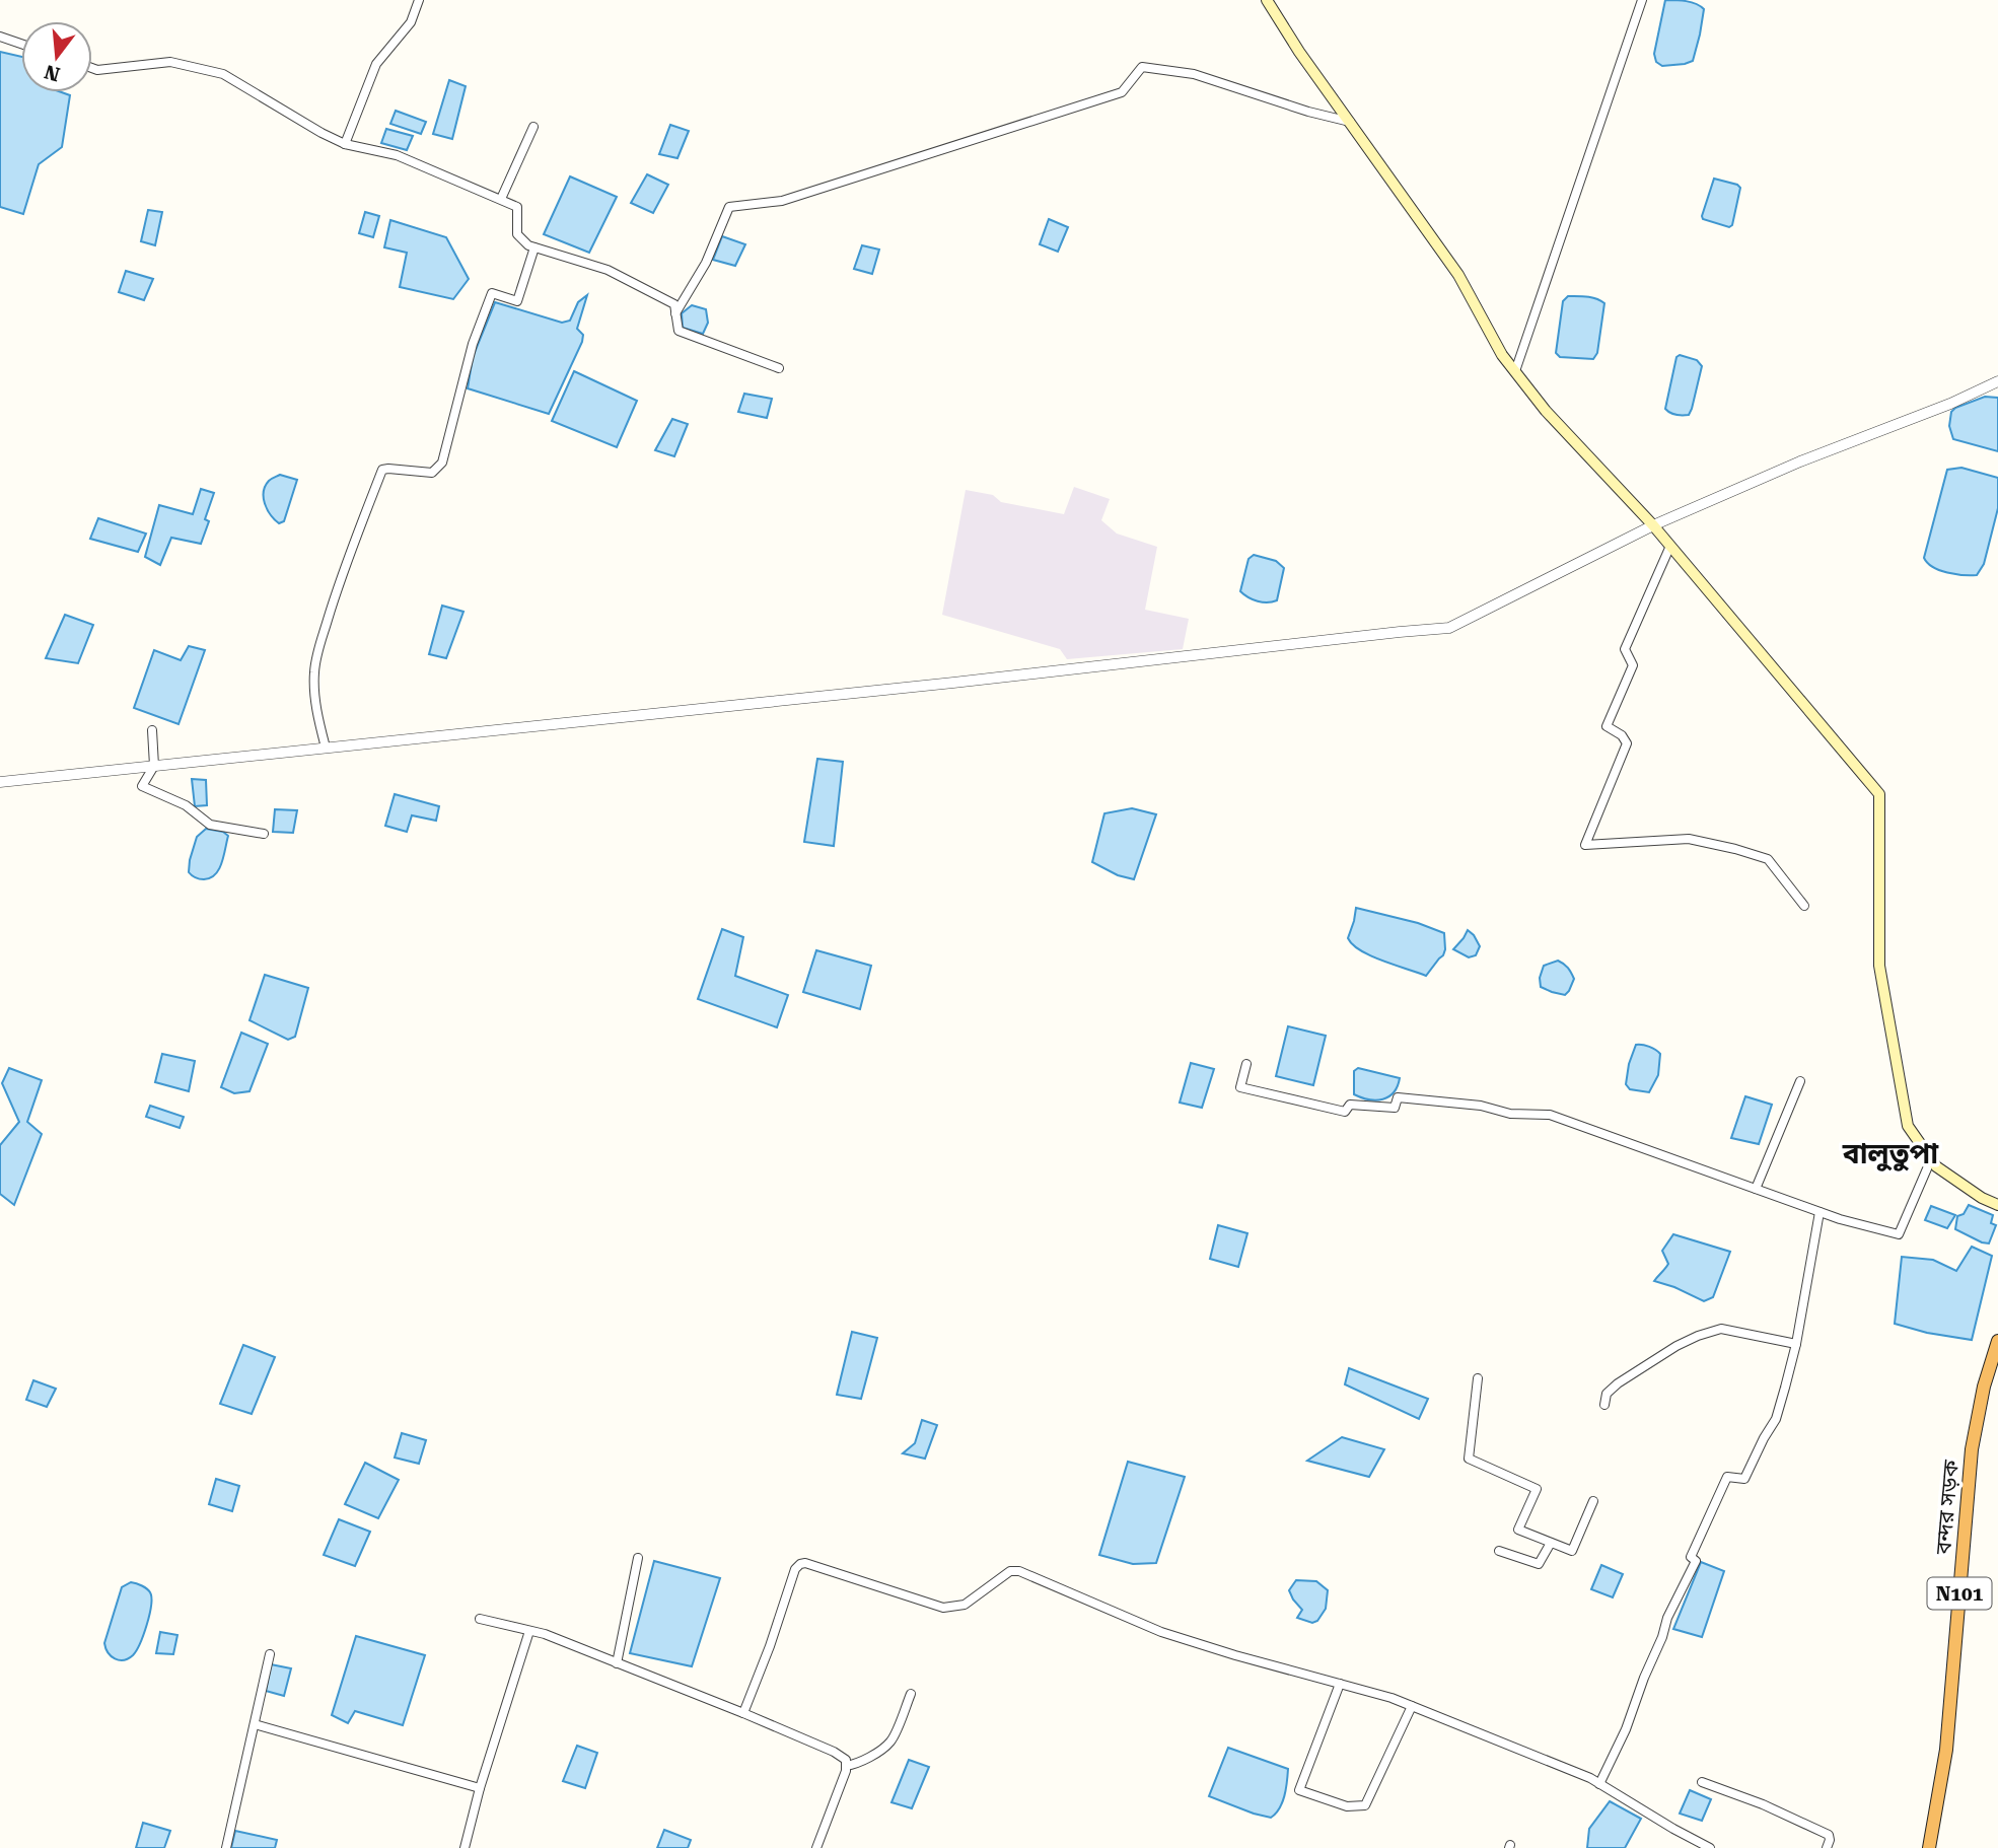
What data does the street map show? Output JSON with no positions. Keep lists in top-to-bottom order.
{
  "streets": {
    "highway": ["বন্দর সড়ক", "N101"]
  },
  "districts": ["বালুতুপা"],
  "north": "bottom"
}
